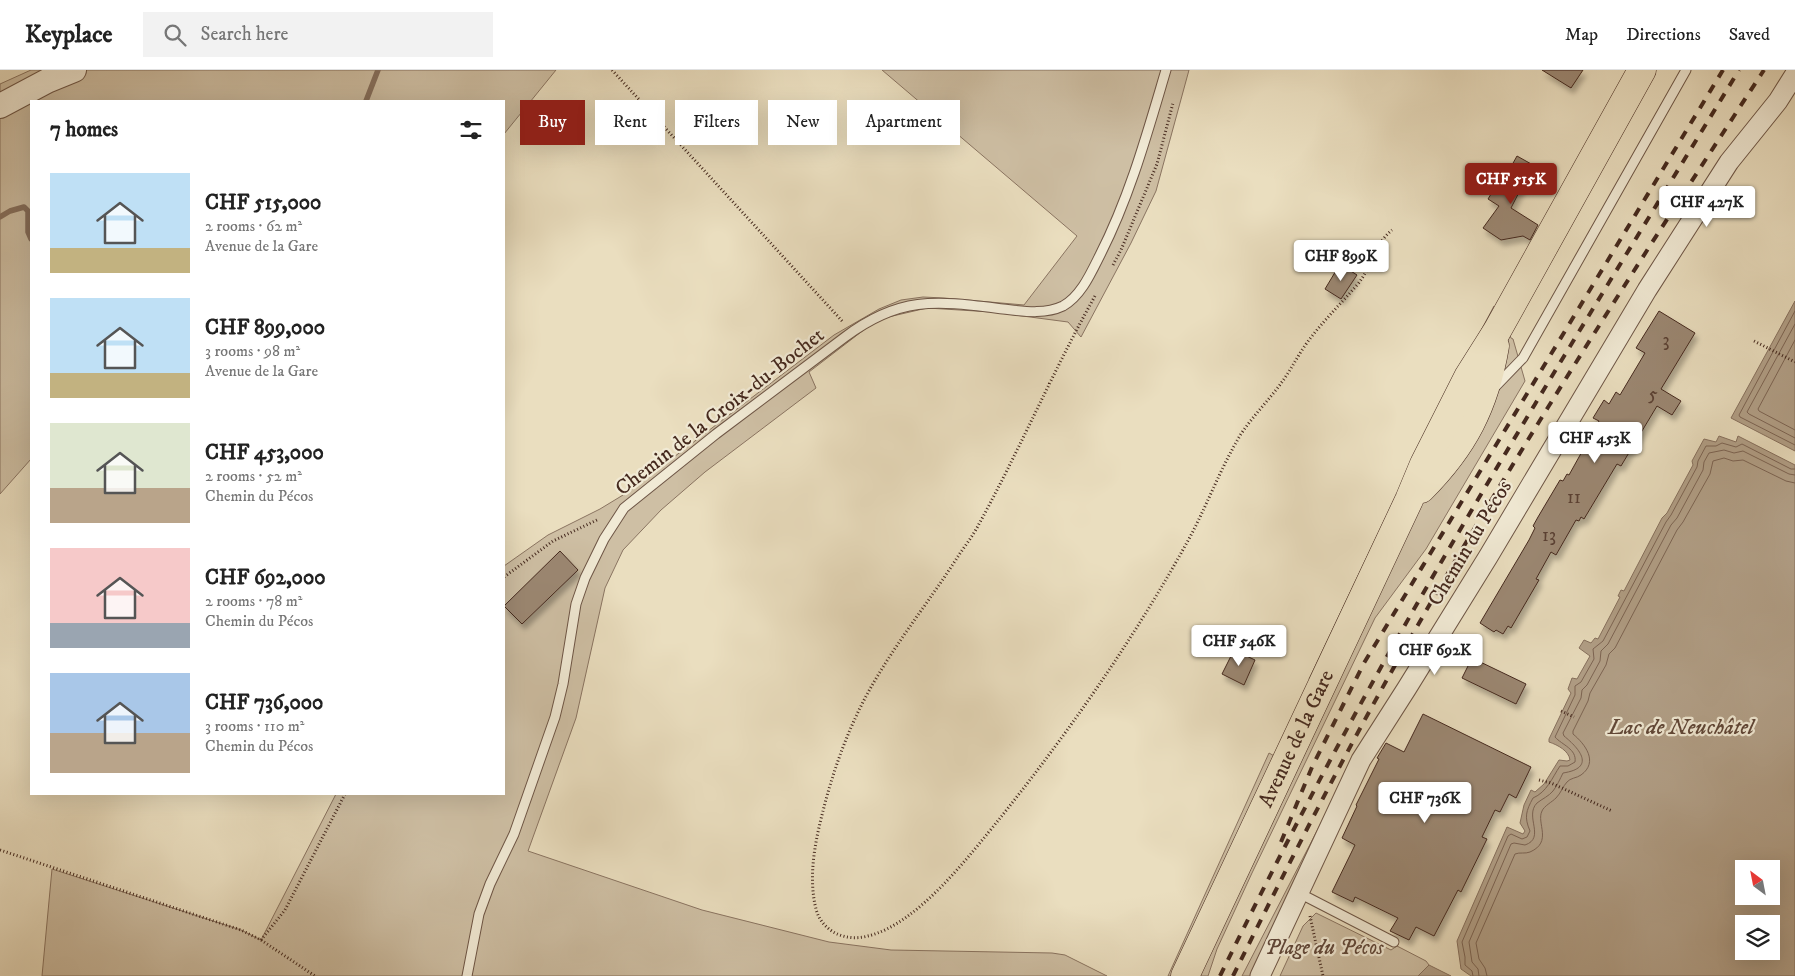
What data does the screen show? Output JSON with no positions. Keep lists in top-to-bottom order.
{
  "streets": {
    "main road": ["Avenue de la Gare"],
    "street": ["Chemin du Pécos"],
    "lane": ["Chemin de la Croix-du-Bochet"]
  },
  "water": ["Lac de Neuchâtel"],
  "parks": ["Plage du Pécos"],
  "house_numbers": [
    "3",
    "5",
    "11",
    "13"
  ],
  "north": "top left",
  "page": {
    "header": "Keyplace",
    "search": "Search here",
    "nav": ["Map", "Directions", "Saved"],
    "chip": [
      "Buy",
      "Rent",
      "Filters",
      "New",
      "Apartment"
    ],
    "heading": "7 homes",
    "list": [
      {
        "name": "CHF 515,000",
        "note": "2 rooms · 62 m² · Avenue de la Gare"
      },
      {
        "name": "CHF 899,000",
        "note": "3 rooms · 98 m² · Avenue de la Gare"
      },
      {
        "name": "CHF 453,000",
        "note": "2 rooms · 52 m² · Chemin du Pécos"
      },
      {
        "name": "CHF 692,000",
        "note": "2 rooms · 78 m² · Chemin du Pécos"
      },
      {
        "name": "CHF 736,000",
        "note": "3 rooms · 110 m² · Chemin du Pécos"
      }
    ],
    "price": [
      "CHF 515K",
      "CHF 427K",
      "CHF 899K",
      "CHF 453K",
      "CHF 546K",
      "CHF 692K",
      "CHF 736K"
    ]
  }
}
